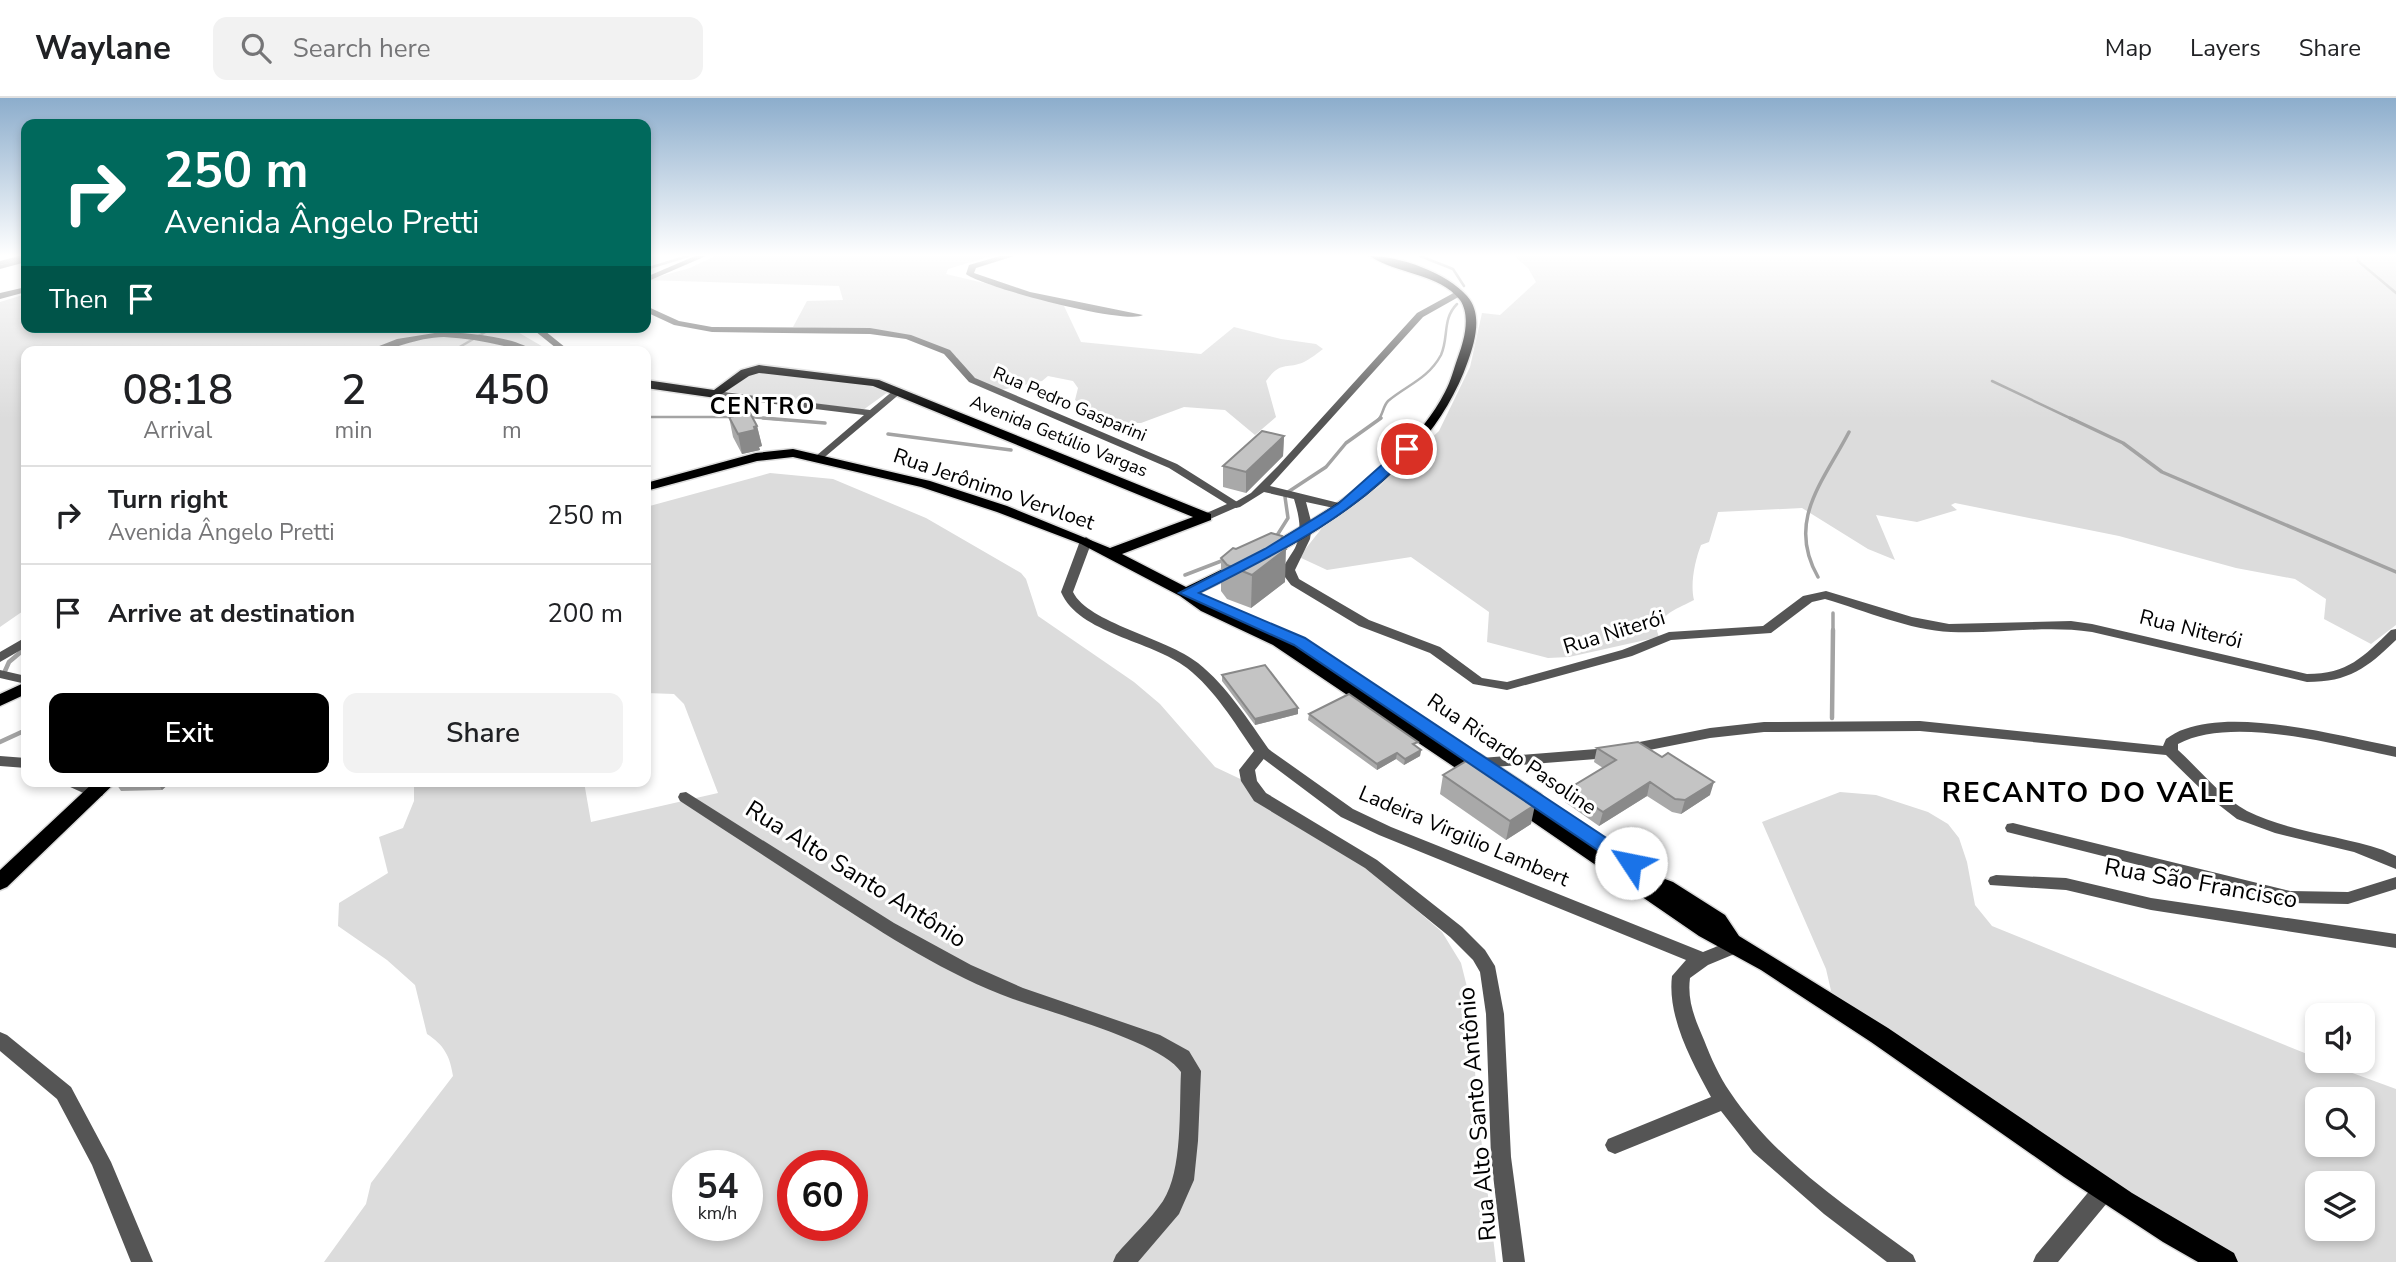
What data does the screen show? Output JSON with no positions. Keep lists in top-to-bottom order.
{
  "streets": {
    "main road": ["Avenida Getúlio Vargas", "Rua Jerônimo Vervloet", "Rua Ricardo Pasoline"],
    "street": [
      "Rua Pedro Gasparini",
      "Rua Niterói",
      "Ladeira Virgilio Lambert",
      "Rua Alto Santo Antônio",
      "Rua São Francisco"
    ]
  },
  "crossings": [
    ["Rua Jerônimo Vervloet", "Rua Ricardo Pasoline"],
    ["Rua Jerônimo Vervloet", "Ladeira Virgilio Lambert"],
    ["Ladeira Virgilio Lambert", "Rua Alto Santo Antônio"]
  ],
  "districts": ["CENTRO", "RECANTO DO VALE"],
  "page": {
    "header": "Waylane",
    "search": "Search here",
    "nav": ["Map", "Layers", "Share"],
    "turn": ["250 m", "Avenida Ângelo Pretti"],
    "then": "Then",
    "eta": [
      "08:18",
      "Arrival",
      "2",
      "min",
      "450",
      "m"
    ],
    "list": [
      {
        "name": "Turn right",
        "note": "Avenida Ângelo Pretti",
        "value": "250 m"
      },
      {
        "name": "Arrive at destination",
        "value": "200 m"
      }
    ],
    "buttons": ["Exit", "Share"],
    "speed": "54 km/h",
    "limit": "60"
  }
}
